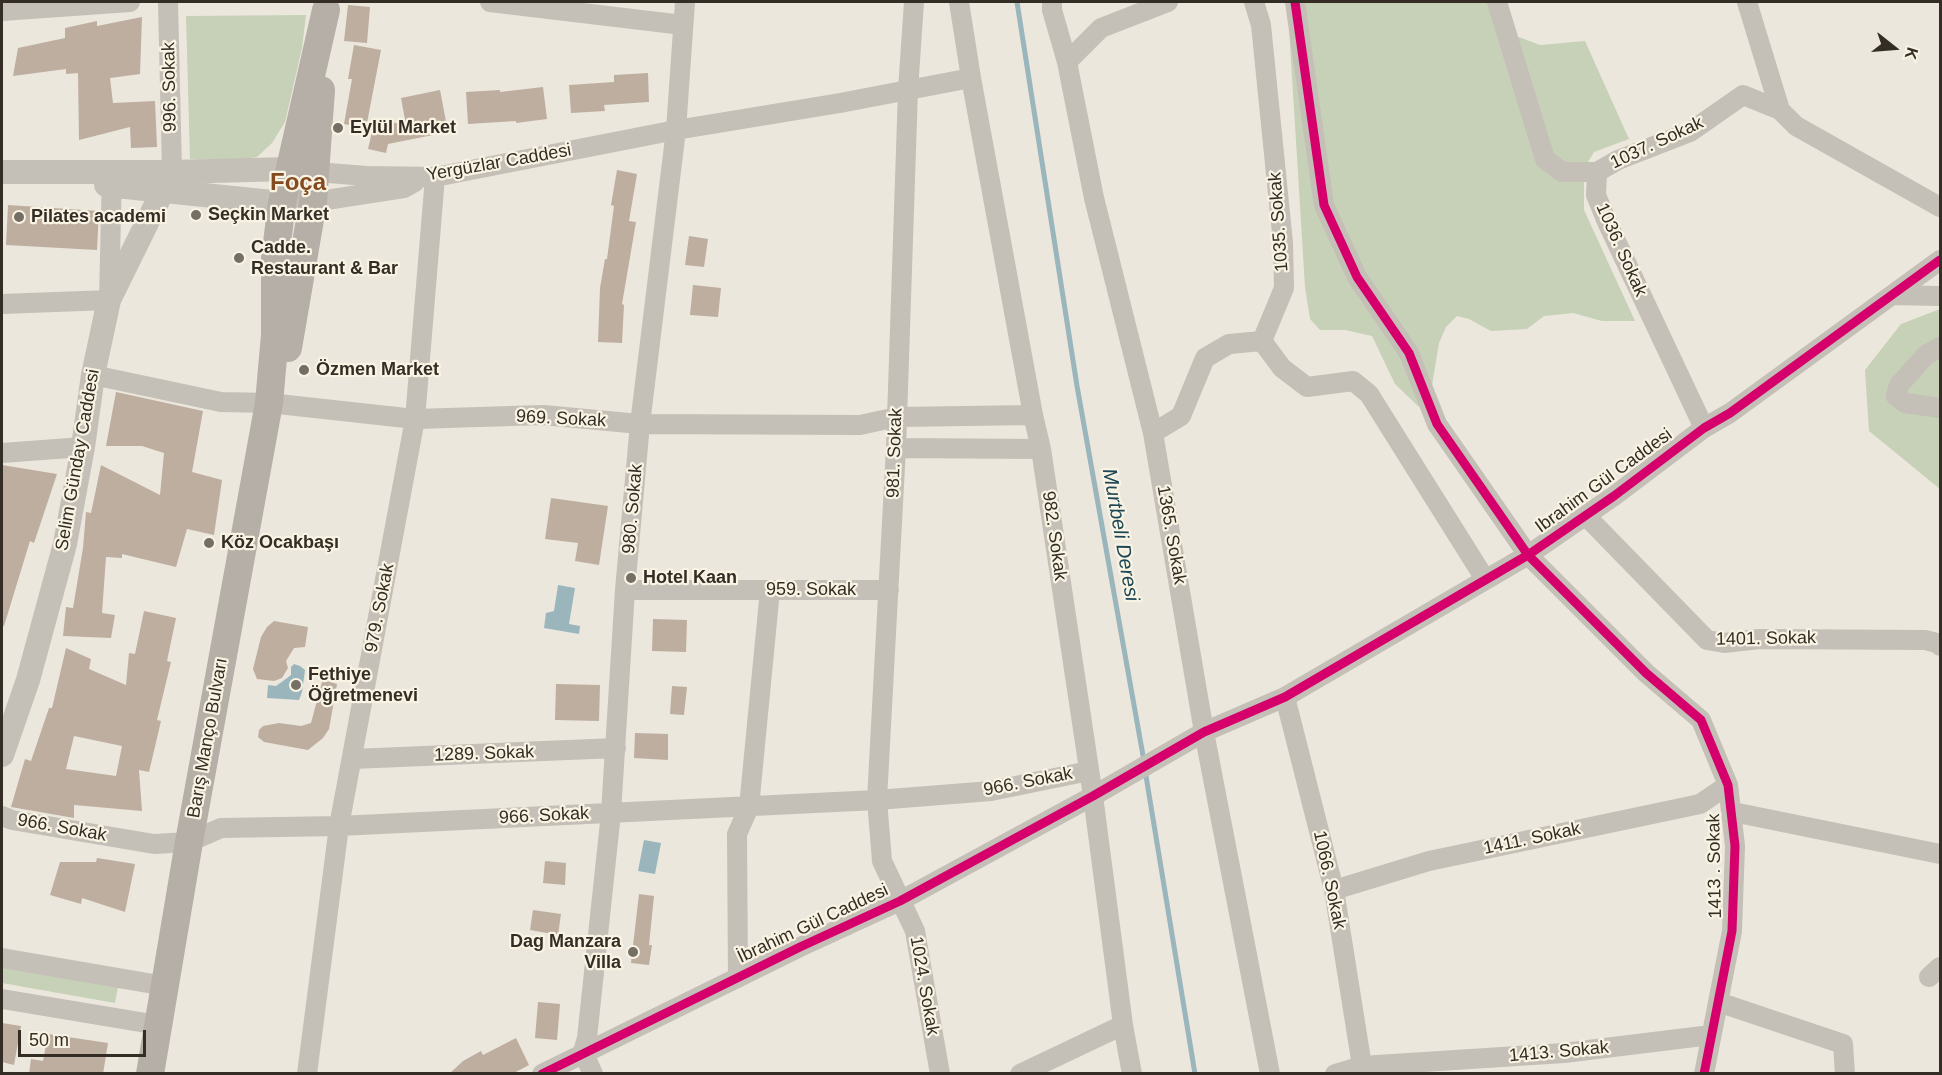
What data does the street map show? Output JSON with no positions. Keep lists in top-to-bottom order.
{
  "streets": {
    "main road": ["Barış Manço Bulvarı"],
    "street": [
      "996. Sokak",
      "1037. Sokak",
      "Yergüzlar Caddesi",
      "1035. Sokak",
      "1036. Sokak",
      "969. Sokak",
      "981. Sokak",
      "Selim Günday Caddesi",
      "Ibrahim Gül Caddesi",
      "980. Sokak",
      "1365. Sokak",
      "982. Sokak",
      "959. Sokak",
      "979. Sokak",
      "1401. Sokak",
      "1289. Sokak",
      "966. Sokak",
      "1411. Sokak",
      "1413 . Sokak",
      "1066. Sokak",
      "İbrahim Gül Caddesi",
      "1024. Sokak",
      "1413. Sokak"
    ]
  },
  "crossings": [
    ["996. Sokak", "Yergüzlar Caddesi"],
    ["996. Sokak", "Selim Günday Caddesi"],
    ["1037. Sokak", "1036. Sokak"],
    ["Yergüzlar Caddesi", "981. Sokak"],
    ["Yergüzlar Caddesi", "Selim Günday Caddesi"],
    ["Yergüzlar Caddesi", "980. Sokak"],
    ["Yergüzlar Caddesi", "982. Sokak"],
    ["Yergüzlar Caddesi", "979. Sokak"],
    ["Yergüzlar Caddesi", "Barış Manço Bulvarı"],
    ["1036. Sokak", "Ibrahim Gül Caddesi"],
    ["969. Sokak", "981. Sokak"],
    ["969. Sokak", "Selim Günday Caddesi"],
    ["969. Sokak", "980. Sokak"],
    ["969. Sokak", "982. Sokak"],
    ["969. Sokak", "979. Sokak"],
    ["969. Sokak", "Barış Manço Bulvarı"],
    ["981. Sokak", "959. Sokak"],
    ["981. Sokak", "966. Sokak"],
    ["981. Sokak", "İbrahim Gül Caddesi"],
    ["981. Sokak", "1024. Sokak"],
    ["Ibrahim Gül Caddesi", "1365. Sokak"],
    ["Ibrahim Gül Caddesi", "1401. Sokak"],
    ["Ibrahim Gül Caddesi", "1413 . Sokak"],
    ["Ibrahim Gül Caddesi", "1066. Sokak"],
    ["Ibrahim Gül Caddesi", "İbrahim Gül Caddesi"],
    ["980. Sokak", "959. Sokak"],
    ["980. Sokak", "1289. Sokak"],
    ["980. Sokak", "966. Sokak"],
    ["980. Sokak", "İbrahim Gül Caddesi"],
    ["1365. Sokak", "İbrahim Gül Caddesi"],
    ["982. Sokak", "966. Sokak"],
    ["982. Sokak", "İbrahim Gül Caddesi"],
    ["979. Sokak", "1289. Sokak"],
    ["979. Sokak", "966. Sokak"],
    ["Barış Manço Bulvarı", "966. Sokak"],
    ["1411. Sokak", "1413 . Sokak"],
    ["1411. Sokak", "1066. Sokak"],
    ["1413 . Sokak", "1413. Sokak"],
    ["1066. Sokak", "1413. Sokak"],
    ["İbrahim Gül Caddesi", "1024. Sokak"]
  ],
  "districts": ["Foça"],
  "water": ["Murtbeli Deresi"],
  "places": [
    "Eylül Market",
    "Seçkin Market",
    "Pilates academi",
    "Cadde. Restaurant & Bar",
    "Özmen Market",
    "Köz Ocakbaşı",
    "Hotel Kaan",
    "Fethiye Öğretmenevi",
    "Dag Manzara Villa"
  ],
  "scale_bar": "50 m",
  "north": "right"
}
